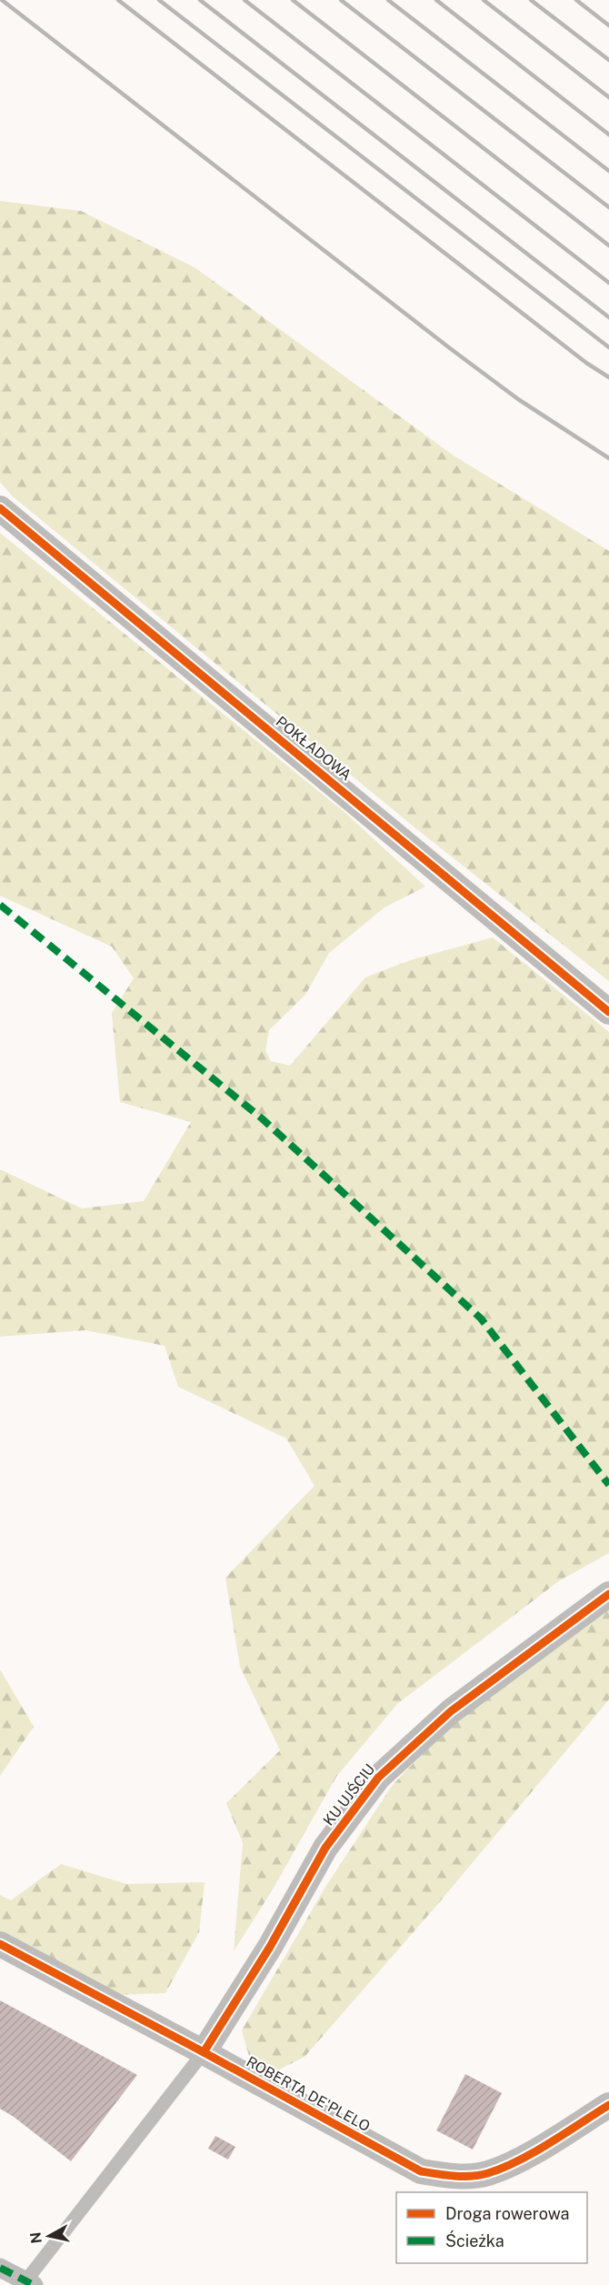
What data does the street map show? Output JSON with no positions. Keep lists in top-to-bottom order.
{
  "streets": {
    "street": ["POKŁADOWA", "KU UJŚCIU", "ROBERTA DE'PLELO"]
  },
  "crossings": [
    ["KU UJŚCIU", "ROBERTA DE'PLELO"]
  ],
  "legend": ["Droga rowerowa", "Ścieżka"],
  "north": "left"
}
